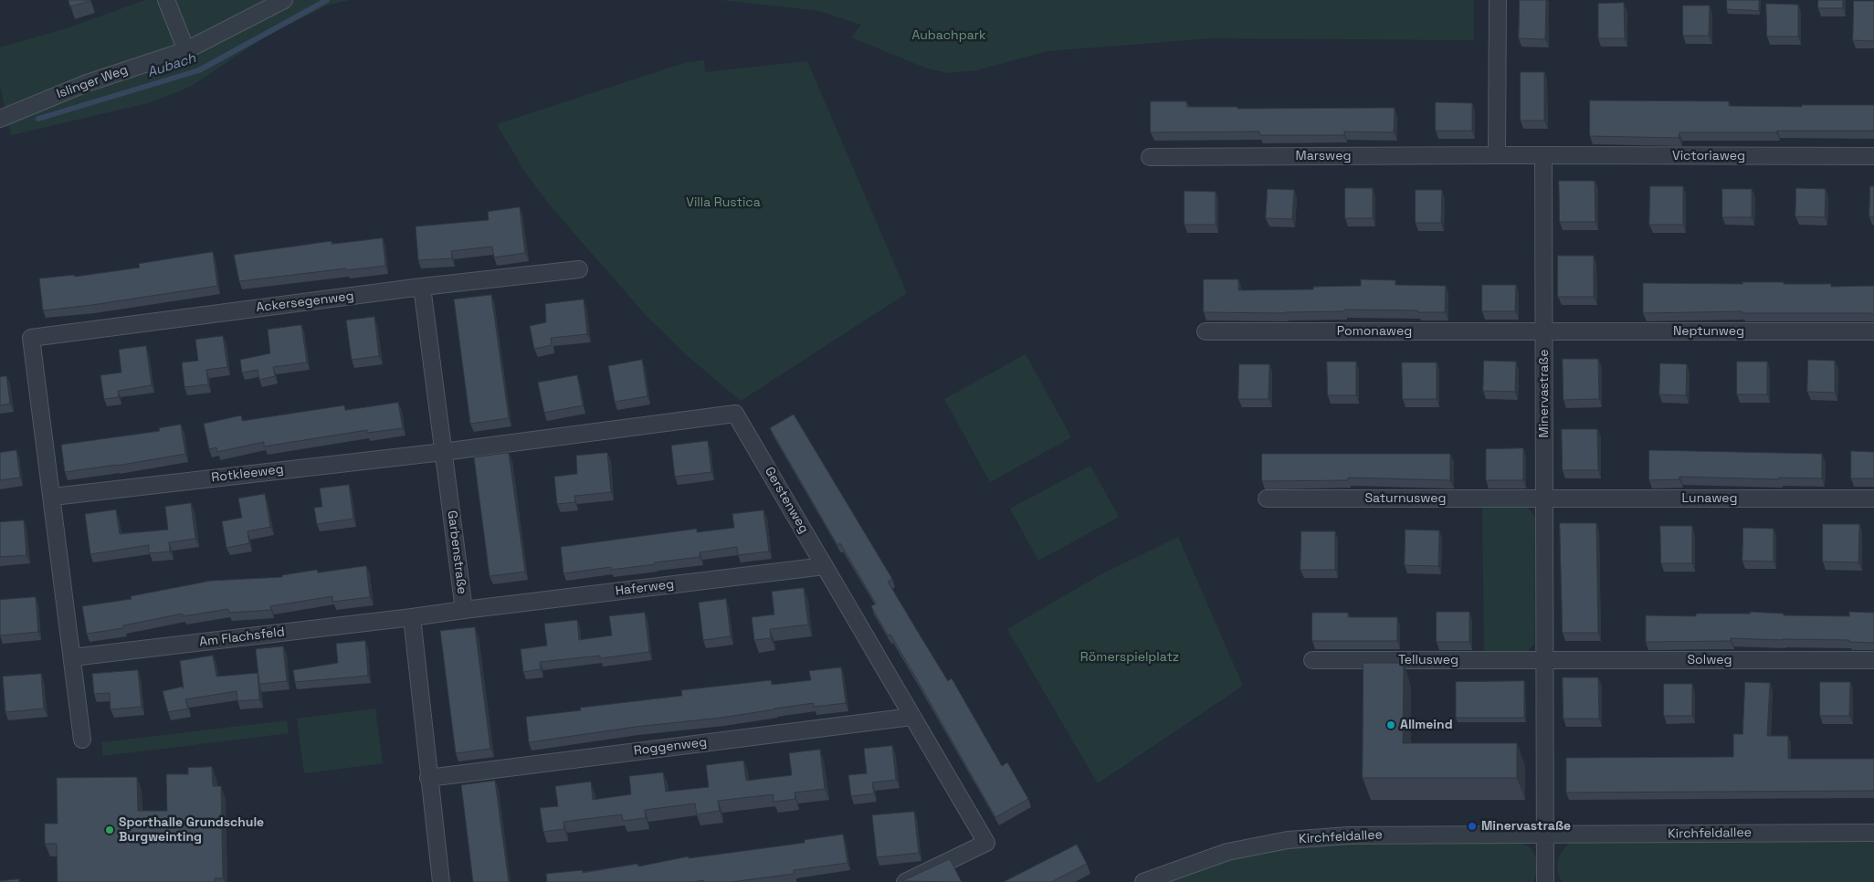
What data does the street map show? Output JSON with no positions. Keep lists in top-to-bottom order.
{
  "streets": {
    "street": [
      "Islinger Weg",
      "Marsweg",
      "Victoriaweg",
      "Ackersegenweg",
      "Pomonaweg",
      "Neptunweg",
      "Minervastraße",
      "Rotkleeweg",
      "Saturnusweg",
      "Lunaweg",
      "Gerstenweg",
      "Garbenstraße",
      "Haferweg",
      "Am Flachsfeld",
      "Tellusweg",
      "Solweg",
      "Roggenweg",
      "Kirchfeldallee"
    ]
  },
  "crossings": [
    ["Victoriaweg", "Minervastraße"],
    ["Ackersegenweg", "Rotkleeweg"],
    ["Ackersegenweg", "Garbenstraße"],
    ["Pomonaweg", "Neptunweg"],
    ["Pomonaweg", "Minervastraße"],
    ["Neptunweg", "Minervastraße"],
    ["Minervastraße", "Saturnusweg"],
    ["Minervastraße", "Lunaweg"],
    ["Minervastraße", "Tellusweg"],
    ["Minervastraße", "Solweg"],
    ["Minervastraße", "Kirchfeldallee"],
    ["Rotkleeweg", "Gerstenweg"],
    ["Rotkleeweg", "Garbenstraße"],
    ["Saturnusweg", "Lunaweg"],
    ["Gerstenweg", "Garbenstraße"],
    ["Gerstenweg", "Haferweg"],
    ["Gerstenweg", "Roggenweg"],
    ["Garbenstraße", "Haferweg"],
    ["Garbenstraße", "Am Flachsfeld"],
    ["Tellusweg", "Solweg"]
  ],
  "water": ["Aubach"],
  "parks": ["Aubachpark", "Villa Rustica", "Römerspielplatz"],
  "places": ["Allmeind", "Minervastraße", "Sporthalle Grundschule Burgweinting"]
}
